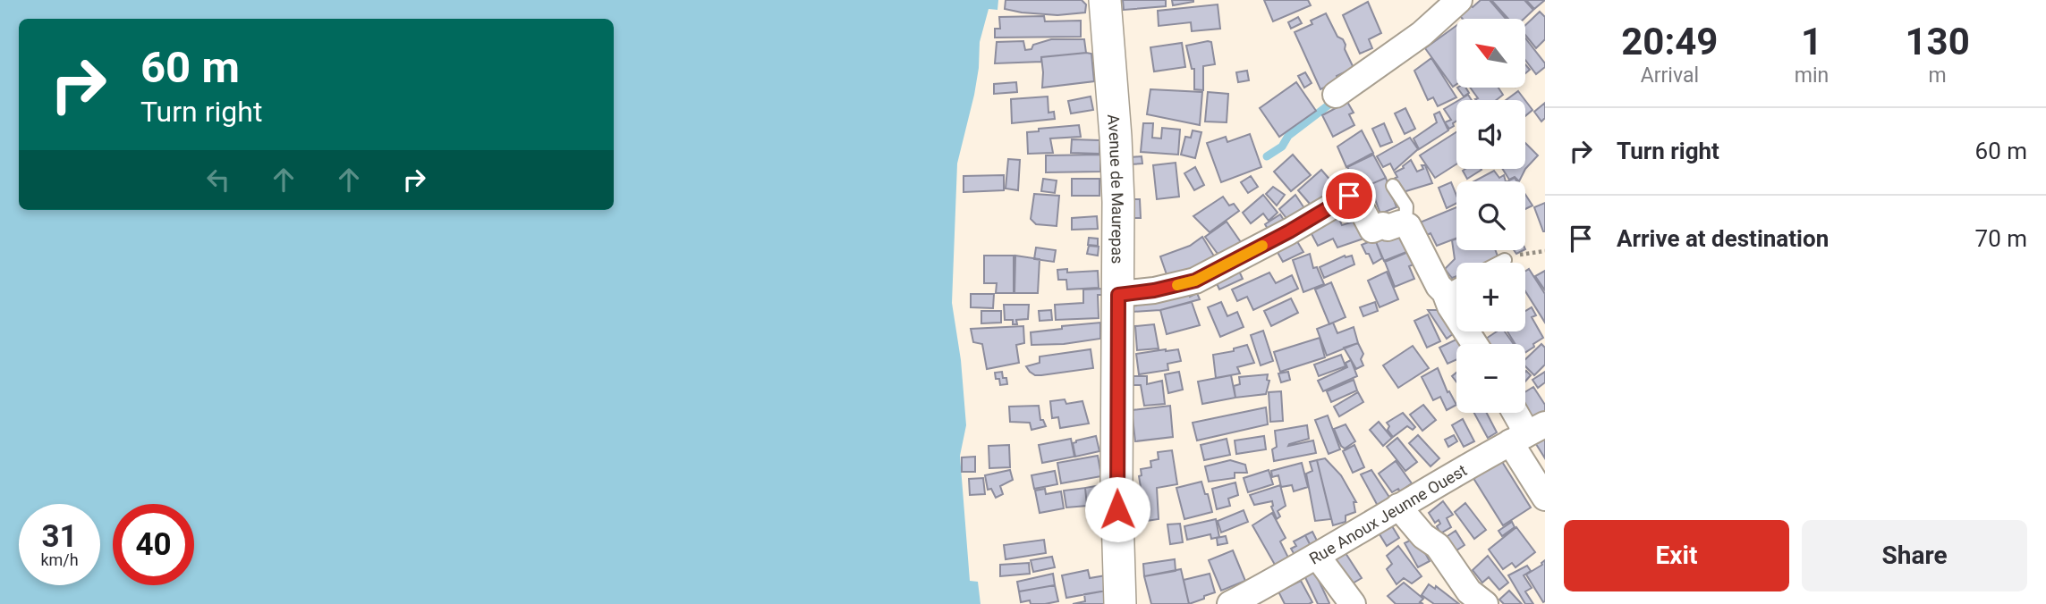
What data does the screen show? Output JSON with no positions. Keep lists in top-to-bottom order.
{
  "streets": {
    "street": ["Avenue de Maurepas", "Rue Anoux Jeunne Ouest"]
  },
  "north": "top left",
  "page": {
    "eta": [
      "20:49",
      "Arrival",
      "1",
      "min",
      "130",
      "m"
    ],
    "map_buttons": ["+", "−"],
    "turn": ["60 m", "Turn right"],
    "list": [
      {
        "name": "Turn right",
        "value": "60 m"
      },
      {
        "name": "Arrive at destination",
        "value": "70 m"
      }
    ],
    "speed": "31 km/h",
    "limit": "40",
    "buttons": ["Exit", "Share"]
  }
}
